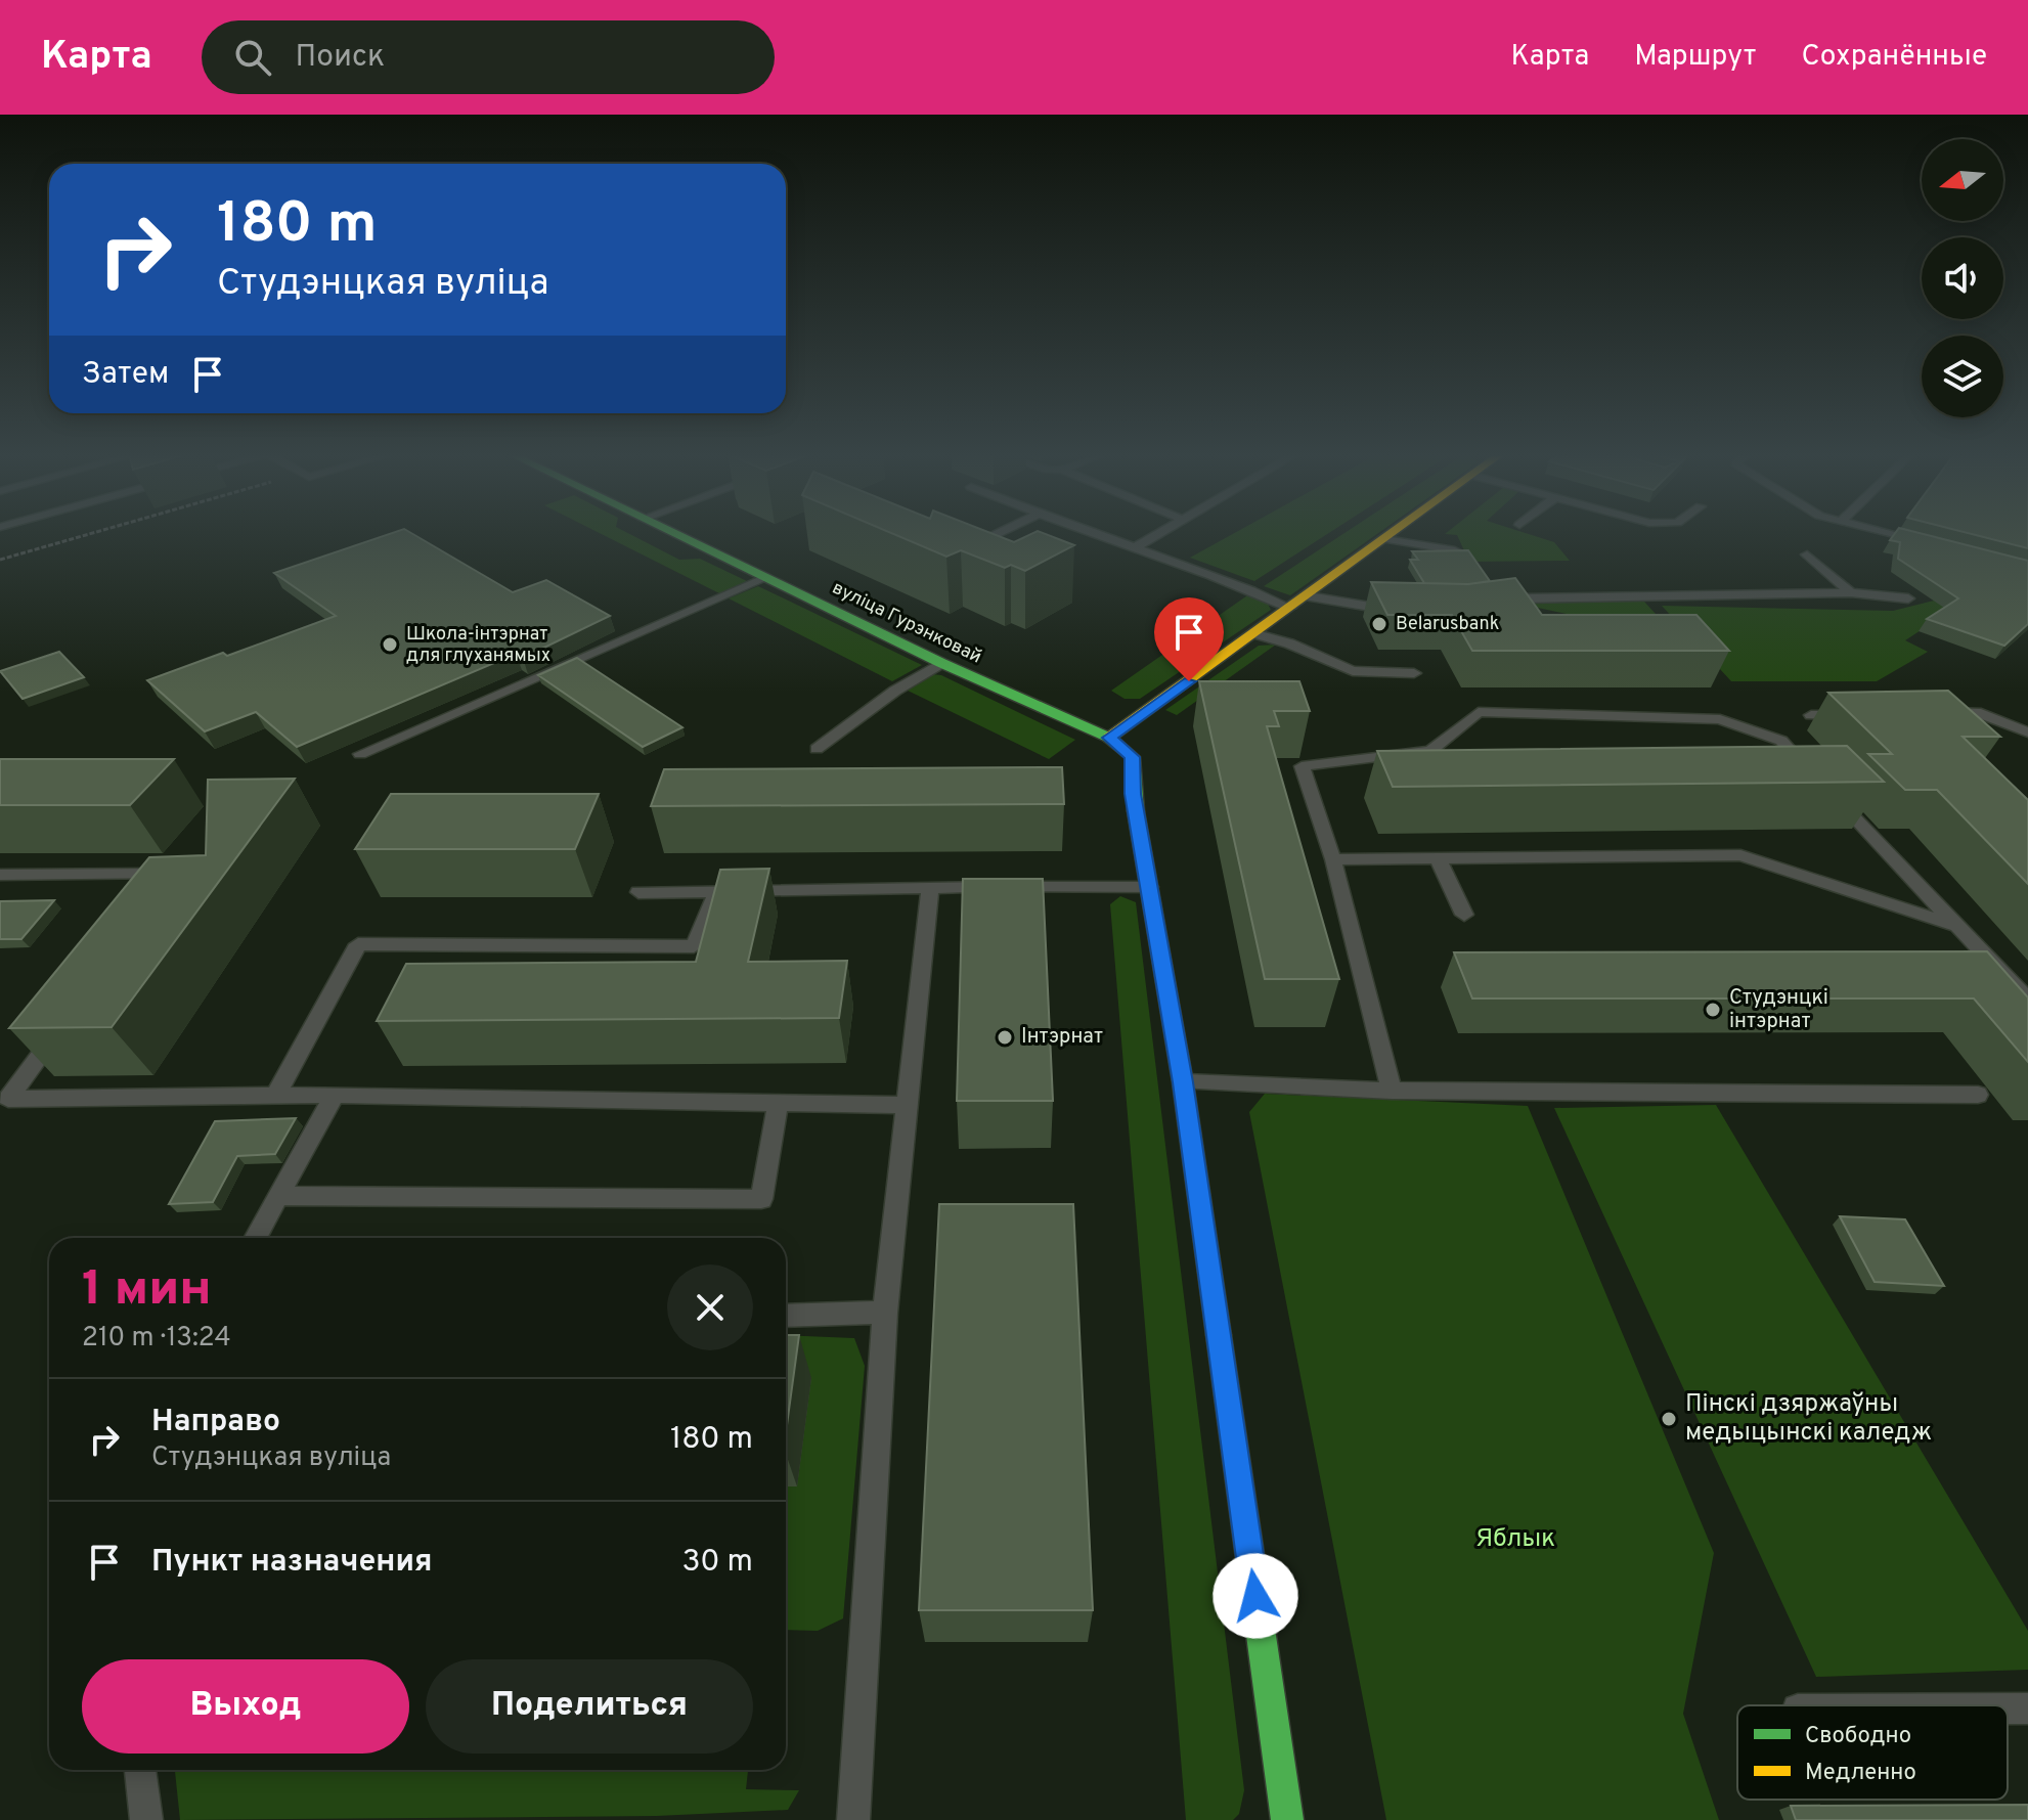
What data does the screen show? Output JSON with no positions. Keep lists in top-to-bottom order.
{
  "streets": {
    "street": ["вуліца Гурэнковай"]
  },
  "parks": ["Яблык"],
  "places": [
    "Belarusbank",
    "Школа-інтэрнат для глуханямых",
    "Студэнцкі інтэрнат",
    "Інтэрнат",
    "Пінскі дзяржаўны медыцынскі каледж"
  ],
  "legend": ["Свободно", "Медленно"],
  "north": "left",
  "page": {
    "header": "Карта",
    "search": "Поиск",
    "nav": ["Карта", "Маршрут", "Сохранённые"],
    "turn": ["180 m", "Студэнцкая вуліца"],
    "then": "Затем",
    "heading": ["1 мин", "210 m · 13:24"],
    "list": [
      {
        "name": "Направо",
        "note": "Студэнцкая вуліца",
        "value": "180 m"
      },
      {
        "name": "Пункт назначения",
        "value": "30 m"
      }
    ],
    "buttons": ["Выход", "Поделиться"]
  }
}
